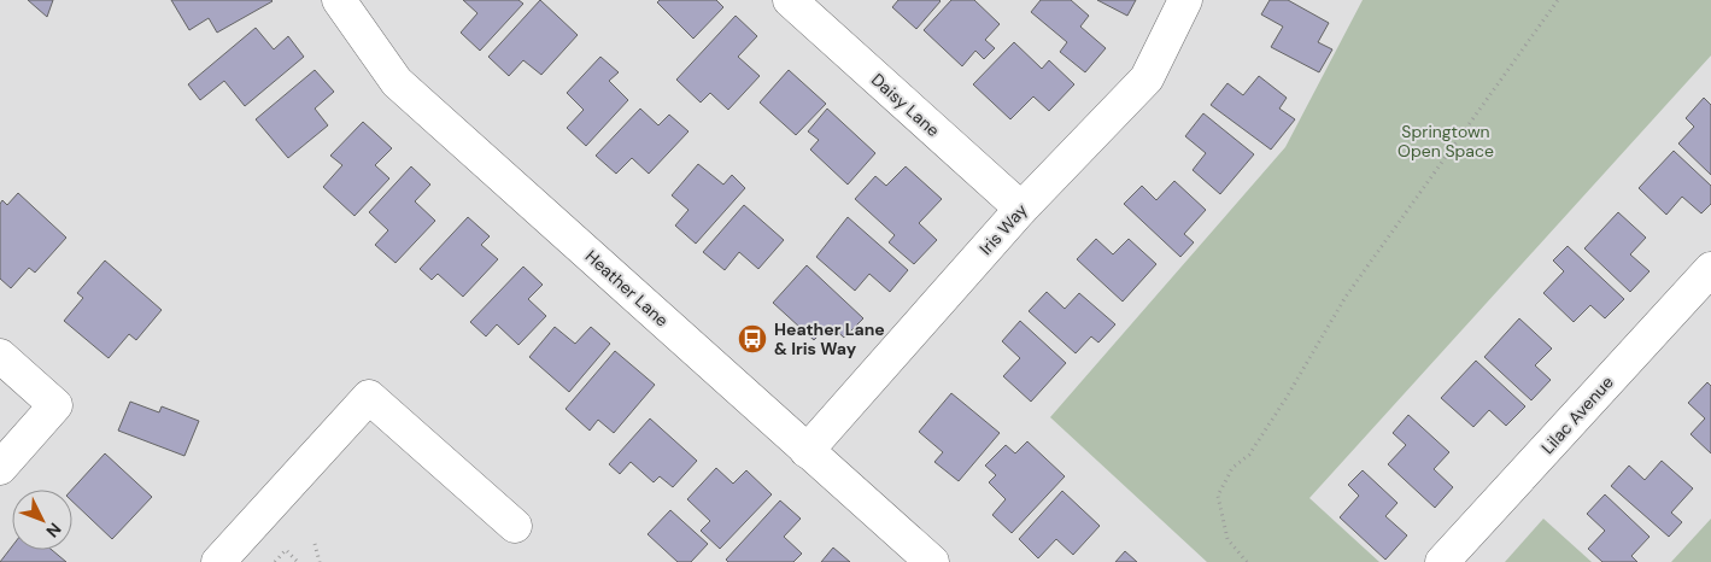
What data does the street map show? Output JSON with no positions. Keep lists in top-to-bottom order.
{
  "streets": {
    "street": [
      "Daisy Lane",
      "Iris Way",
      "Heather Lane",
      "Lilac Avenue"
    ]
  },
  "crossings": [
    ["Daisy Lane", "Iris Way"],
    ["Iris Way", "Heather Lane"]
  ],
  "parks": ["Springtown Open Space"],
  "places": {
    "bus stop": ["Heather Lane & Iris Way"]
  },
  "north": "bottom right"
}
